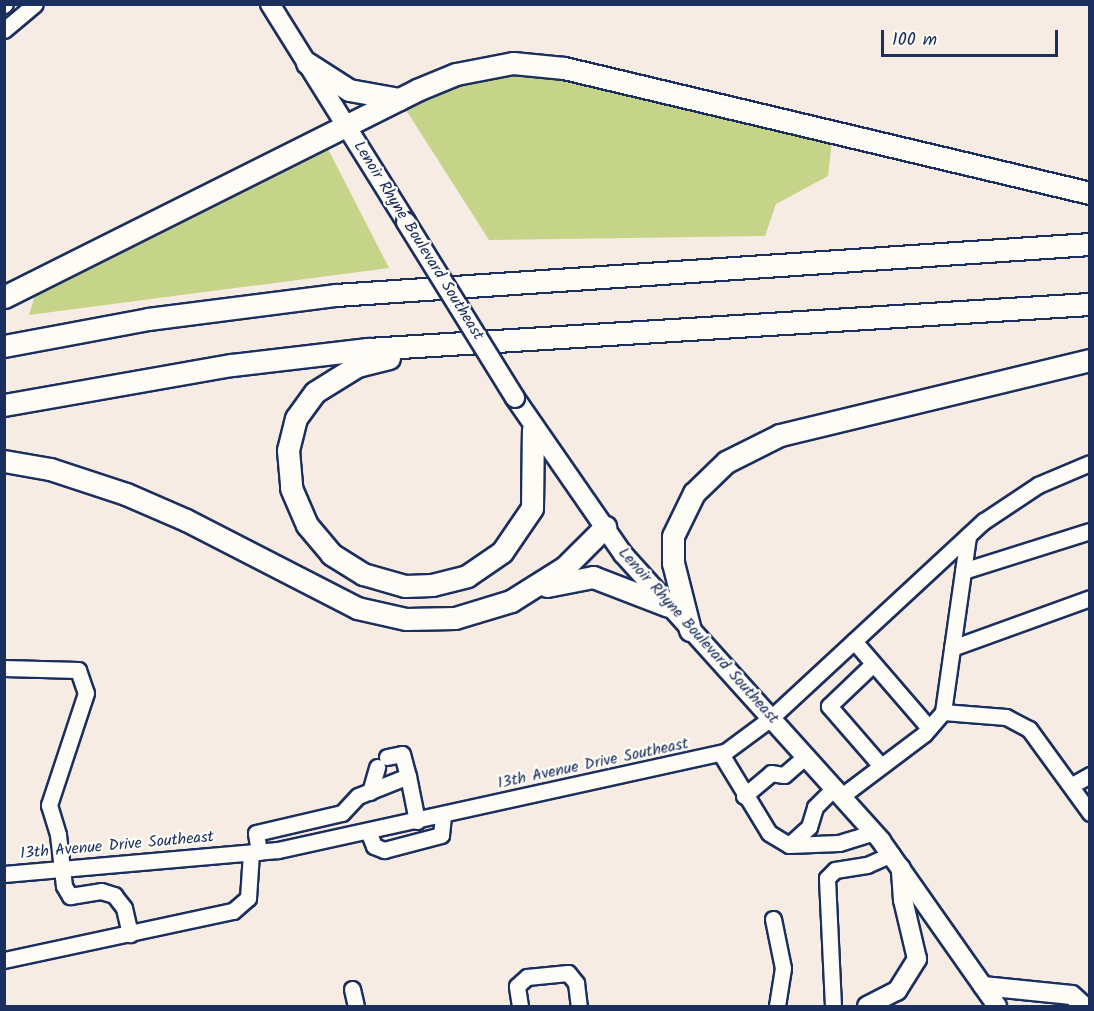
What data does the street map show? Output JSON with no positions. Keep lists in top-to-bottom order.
{
  "streets": {
    "main road": ["Lenoir Rhyne Boulevard Southeast"],
    "street": ["13th Avenue Drive Southeast"]
  },
  "crossings": [
    ["Lenoir Rhyne Boulevard Southeast", "13th Avenue Drive Southeast"]
  ],
  "scale_bar": "100 m"
}
